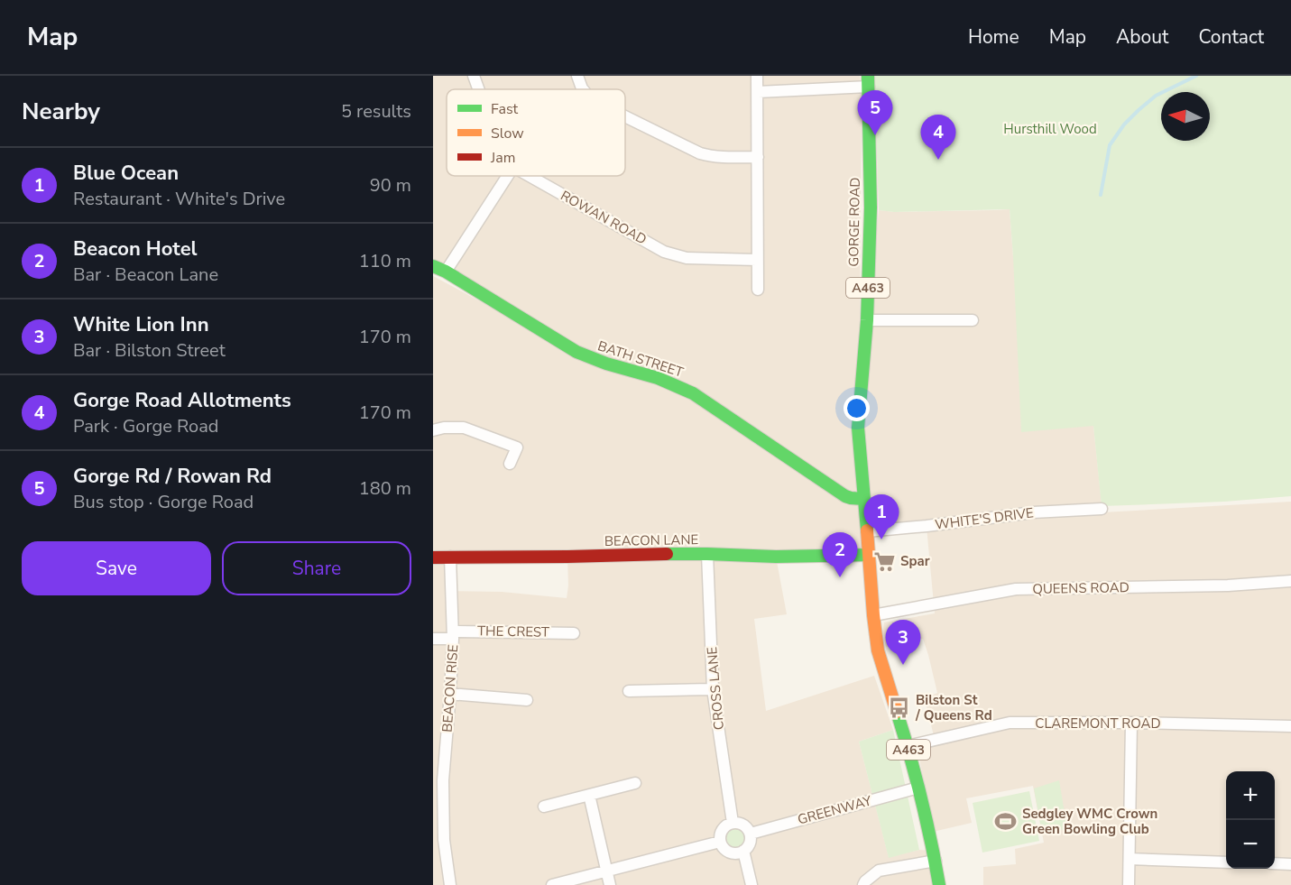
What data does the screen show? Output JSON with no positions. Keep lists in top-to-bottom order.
{
  "streets": {
    "street": [
      "ROWAN ROAD",
      "GORGE ROAD",
      "A463",
      "BATH STREET",
      "WHITE'S DRIVE",
      "BEACON LANE",
      "QUEENS ROAD",
      "THE CREST",
      "BEACON RISE",
      "CROSS LANE",
      "CLAREMONT ROAD",
      "GREENWAY"
    ]
  },
  "crossings": [
    ["GORGE ROAD", "A463"],
    ["GORGE ROAD", "BATH STREET"],
    ["A463", "BATH STREET"],
    ["A463", "WHITE'S DRIVE"],
    ["A463", "BEACON LANE"],
    ["A463", "QUEENS ROAD"],
    ["A463", "CLAREMONT ROAD"],
    ["A463", "GREENWAY"],
    ["BEACON LANE", "BEACON RISE"],
    ["BEACON LANE", "CROSS LANE"],
    ["THE CREST", "BEACON RISE"],
    ["CROSS LANE", "GREENWAY"]
  ],
  "parks": ["Hursthill Wood"],
  "places": {
    "supermarket": ["Spar"],
    "bus stop": ["Bilston St / Queens Rd"],
    "sports": ["Sedgley WMC Crown Green Bowling Club"]
  },
  "legend": ["Fast", "Slow", "Jam"],
  "north": "left",
  "page": {
    "header": "Map",
    "nav": [
      "Home",
      "Map",
      "About",
      "Contact"
    ],
    "heading": ["Nearby", "5 results"],
    "pins": [
      "5",
      "4",
      "1",
      "2",
      "3"
    ],
    "list": [
      {
        "mark": "1",
        "name": "Blue Ocean",
        "note": "Restaurant · White's Drive",
        "value": "90 m"
      },
      {
        "mark": "2",
        "name": "Beacon Hotel",
        "note": "Bar · Beacon Lane",
        "value": "110 m"
      },
      {
        "mark": "3",
        "name": "White Lion Inn",
        "note": "Bar · Bilston Street",
        "value": "170 m"
      },
      {
        "mark": "4",
        "name": "Gorge Road Allotments",
        "note": "Park · Gorge Road",
        "value": "170 m"
      },
      {
        "mark": "5",
        "name": "Gorge Rd / Rowan Rd",
        "note": "Bus stop · Gorge Road",
        "value": "180 m"
      }
    ],
    "buttons": ["Save", "Share"],
    "map_buttons": ["+", "−"]
  }
}
